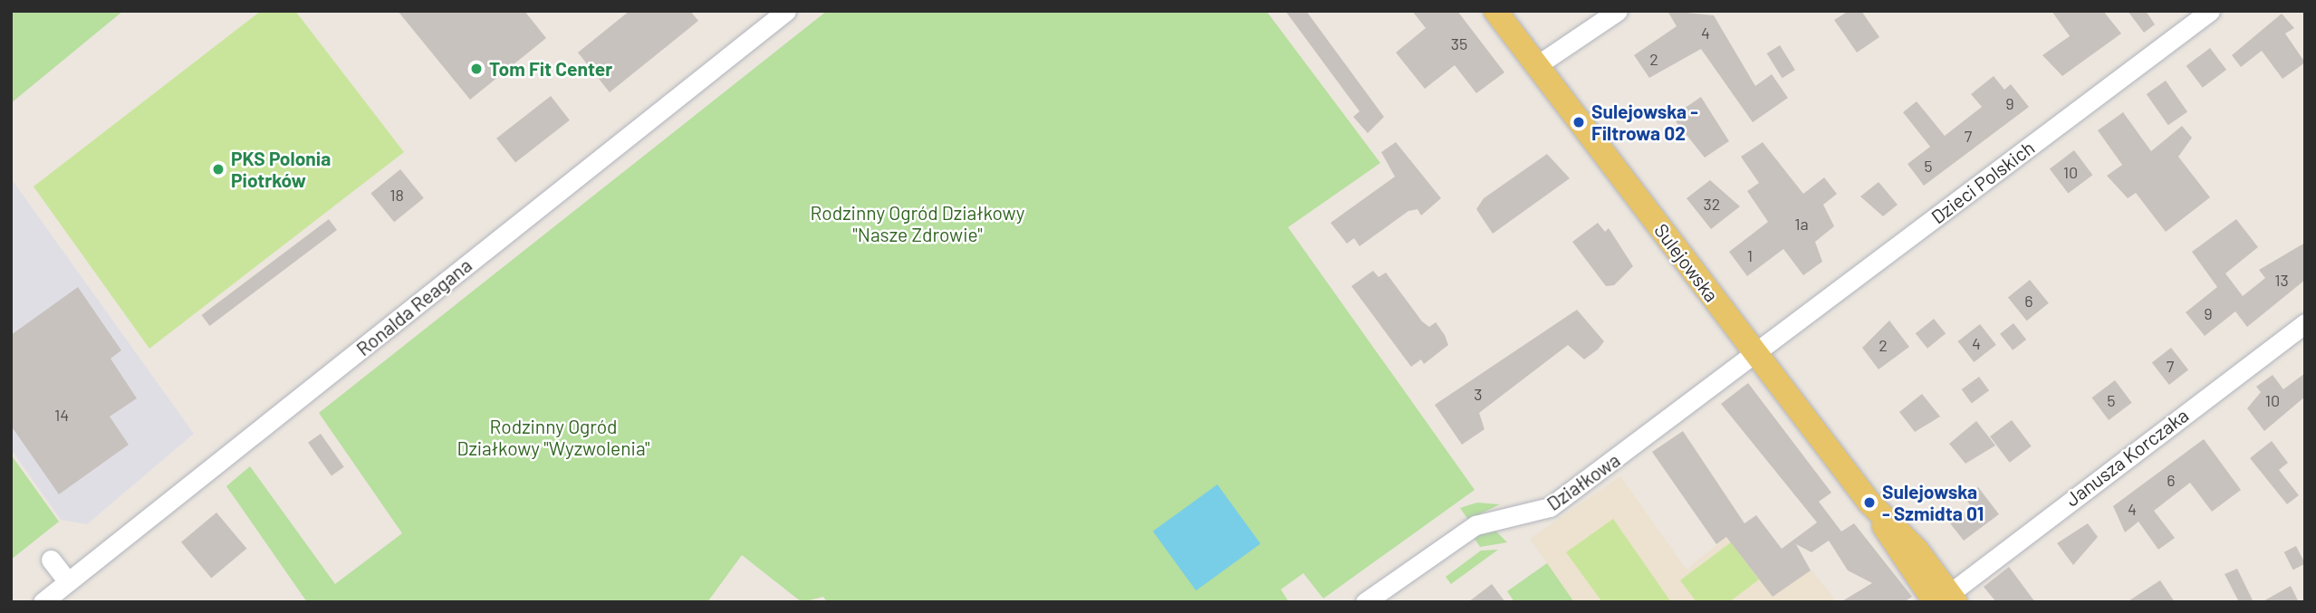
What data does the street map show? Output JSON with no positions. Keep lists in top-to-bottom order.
{
  "streets": {
    "main road": ["Sulejowska"],
    "street": [
      "Dzieci Polskich",
      "Ronalda Reagana",
      "Janusza Korczaka",
      "Działkowa"
    ]
  },
  "crossings": [
    ["Dzieci Polskich", "Sulejowska"],
    ["Dzieci Polskich", "Działkowa"],
    ["Sulejowska", "Janusza Korczaka"],
    ["Sulejowska", "Działkowa"]
  ],
  "parks": ["Rodzinny Ogród Działkowy \"Nasze Zdrowie\"", "Rodzinny Ogród Działkowy \"Wyzwolenia\""],
  "places": [
    "Tom Fit Center",
    "Sulejowska - Filtrowa 02",
    "PKS Polonia Piotrków",
    "Sulejowska - Szmidta 01"
  ],
  "house_numbers": [
    "4",
    "35",
    "2",
    "9",
    "7",
    "5",
    "10",
    "18",
    "32",
    "1a",
    "1",
    "13",
    "6",
    "9",
    "4",
    "2",
    "7",
    "3",
    "5",
    "10",
    "14",
    "6",
    "4"
  ]
}
